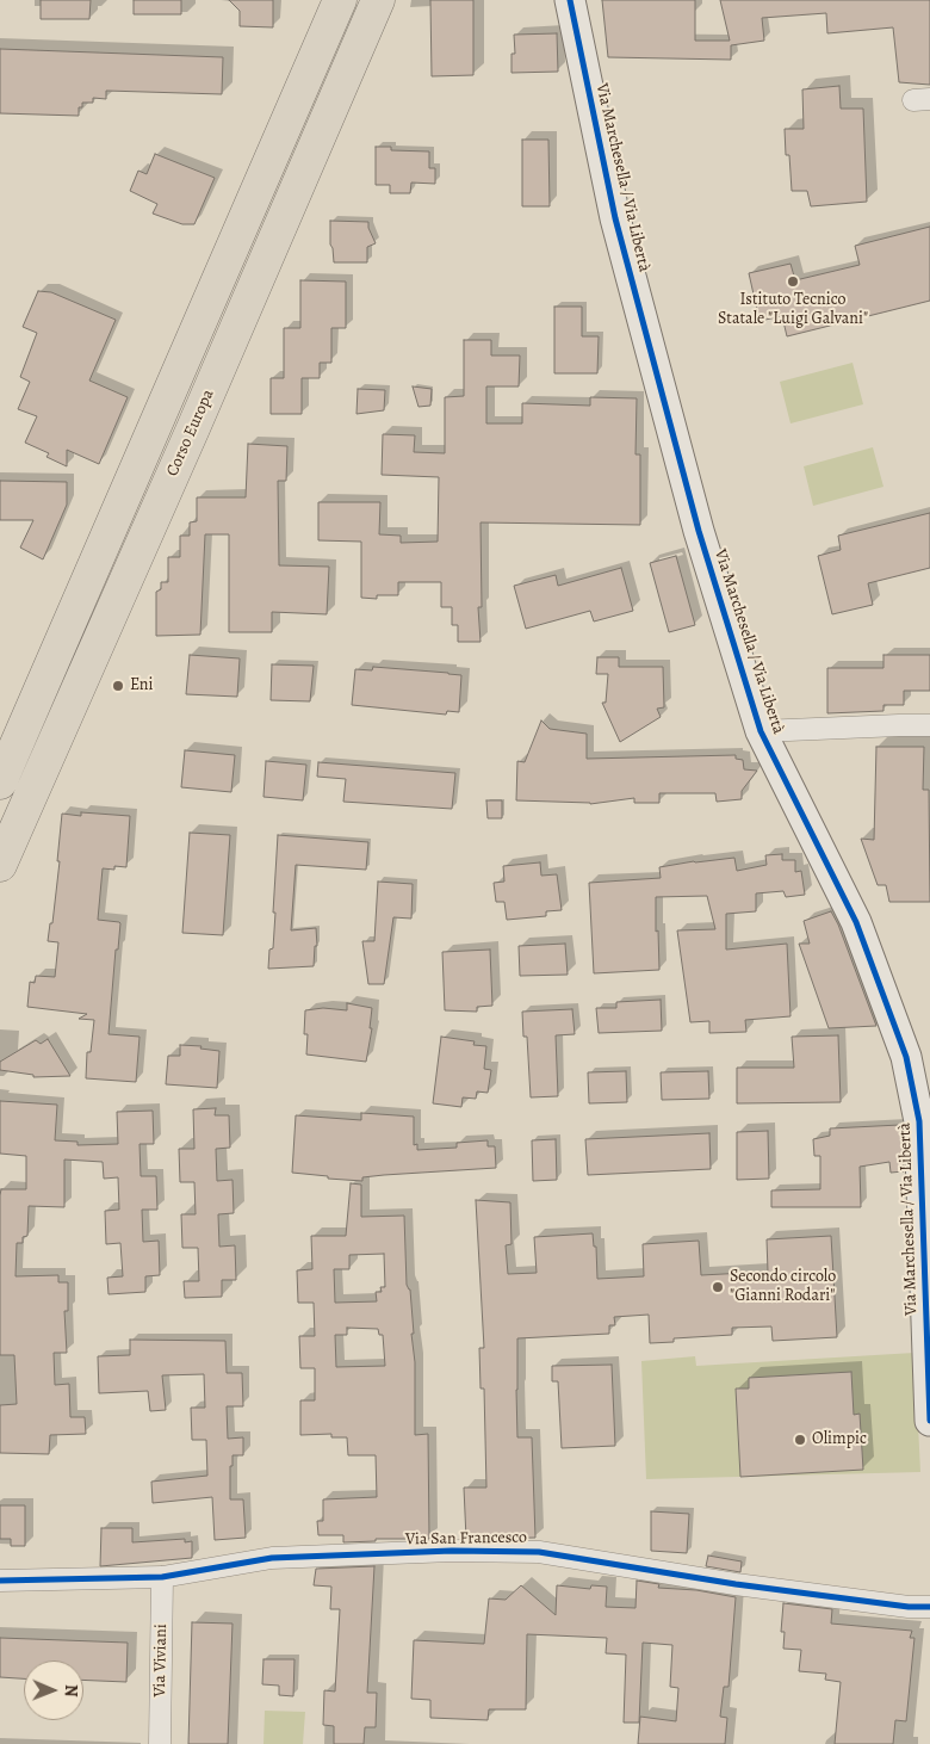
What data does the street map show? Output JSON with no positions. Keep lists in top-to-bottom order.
{
  "streets": {
    "main road": ["Corso Europa"],
    "street": ["Via Marchesella / Via Libertà", "Via San Francesco", "Via Viviani"]
  },
  "crossings": [
    ["Via San Francesco", "Via Viviani"]
  ],
  "places": [
    "Istituto Tecnico Statale \"Luigi Galvani\"",
    "Eni",
    "Secondo circolo \"Gianni Rodari\"",
    "Olimpic"
  ],
  "north": "right"
}
